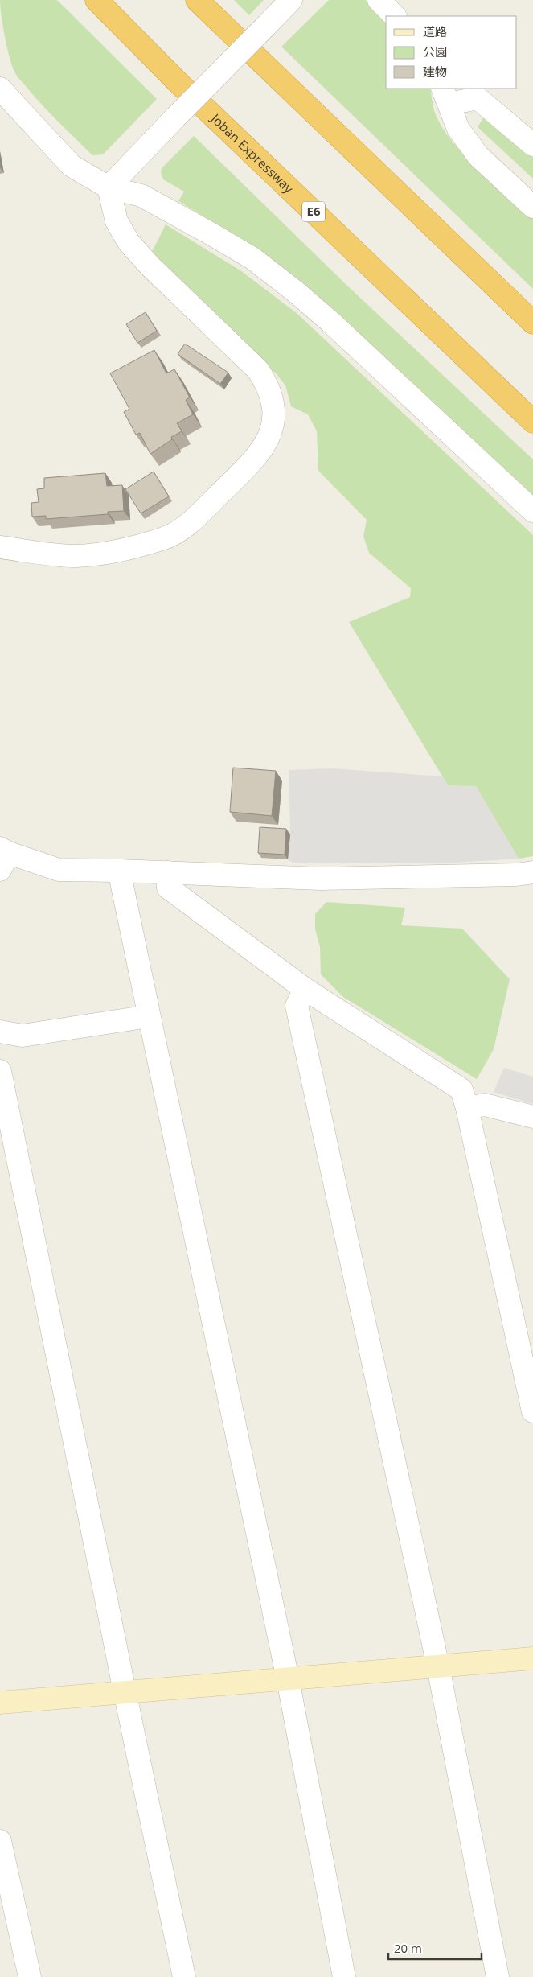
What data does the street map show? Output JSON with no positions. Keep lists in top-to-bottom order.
{
  "streets": {
    "highway": ["Joban Expressway", "E6"]
  },
  "legend": ["道路", "公園", "建物"],
  "scale_bar": "20 m"
}
